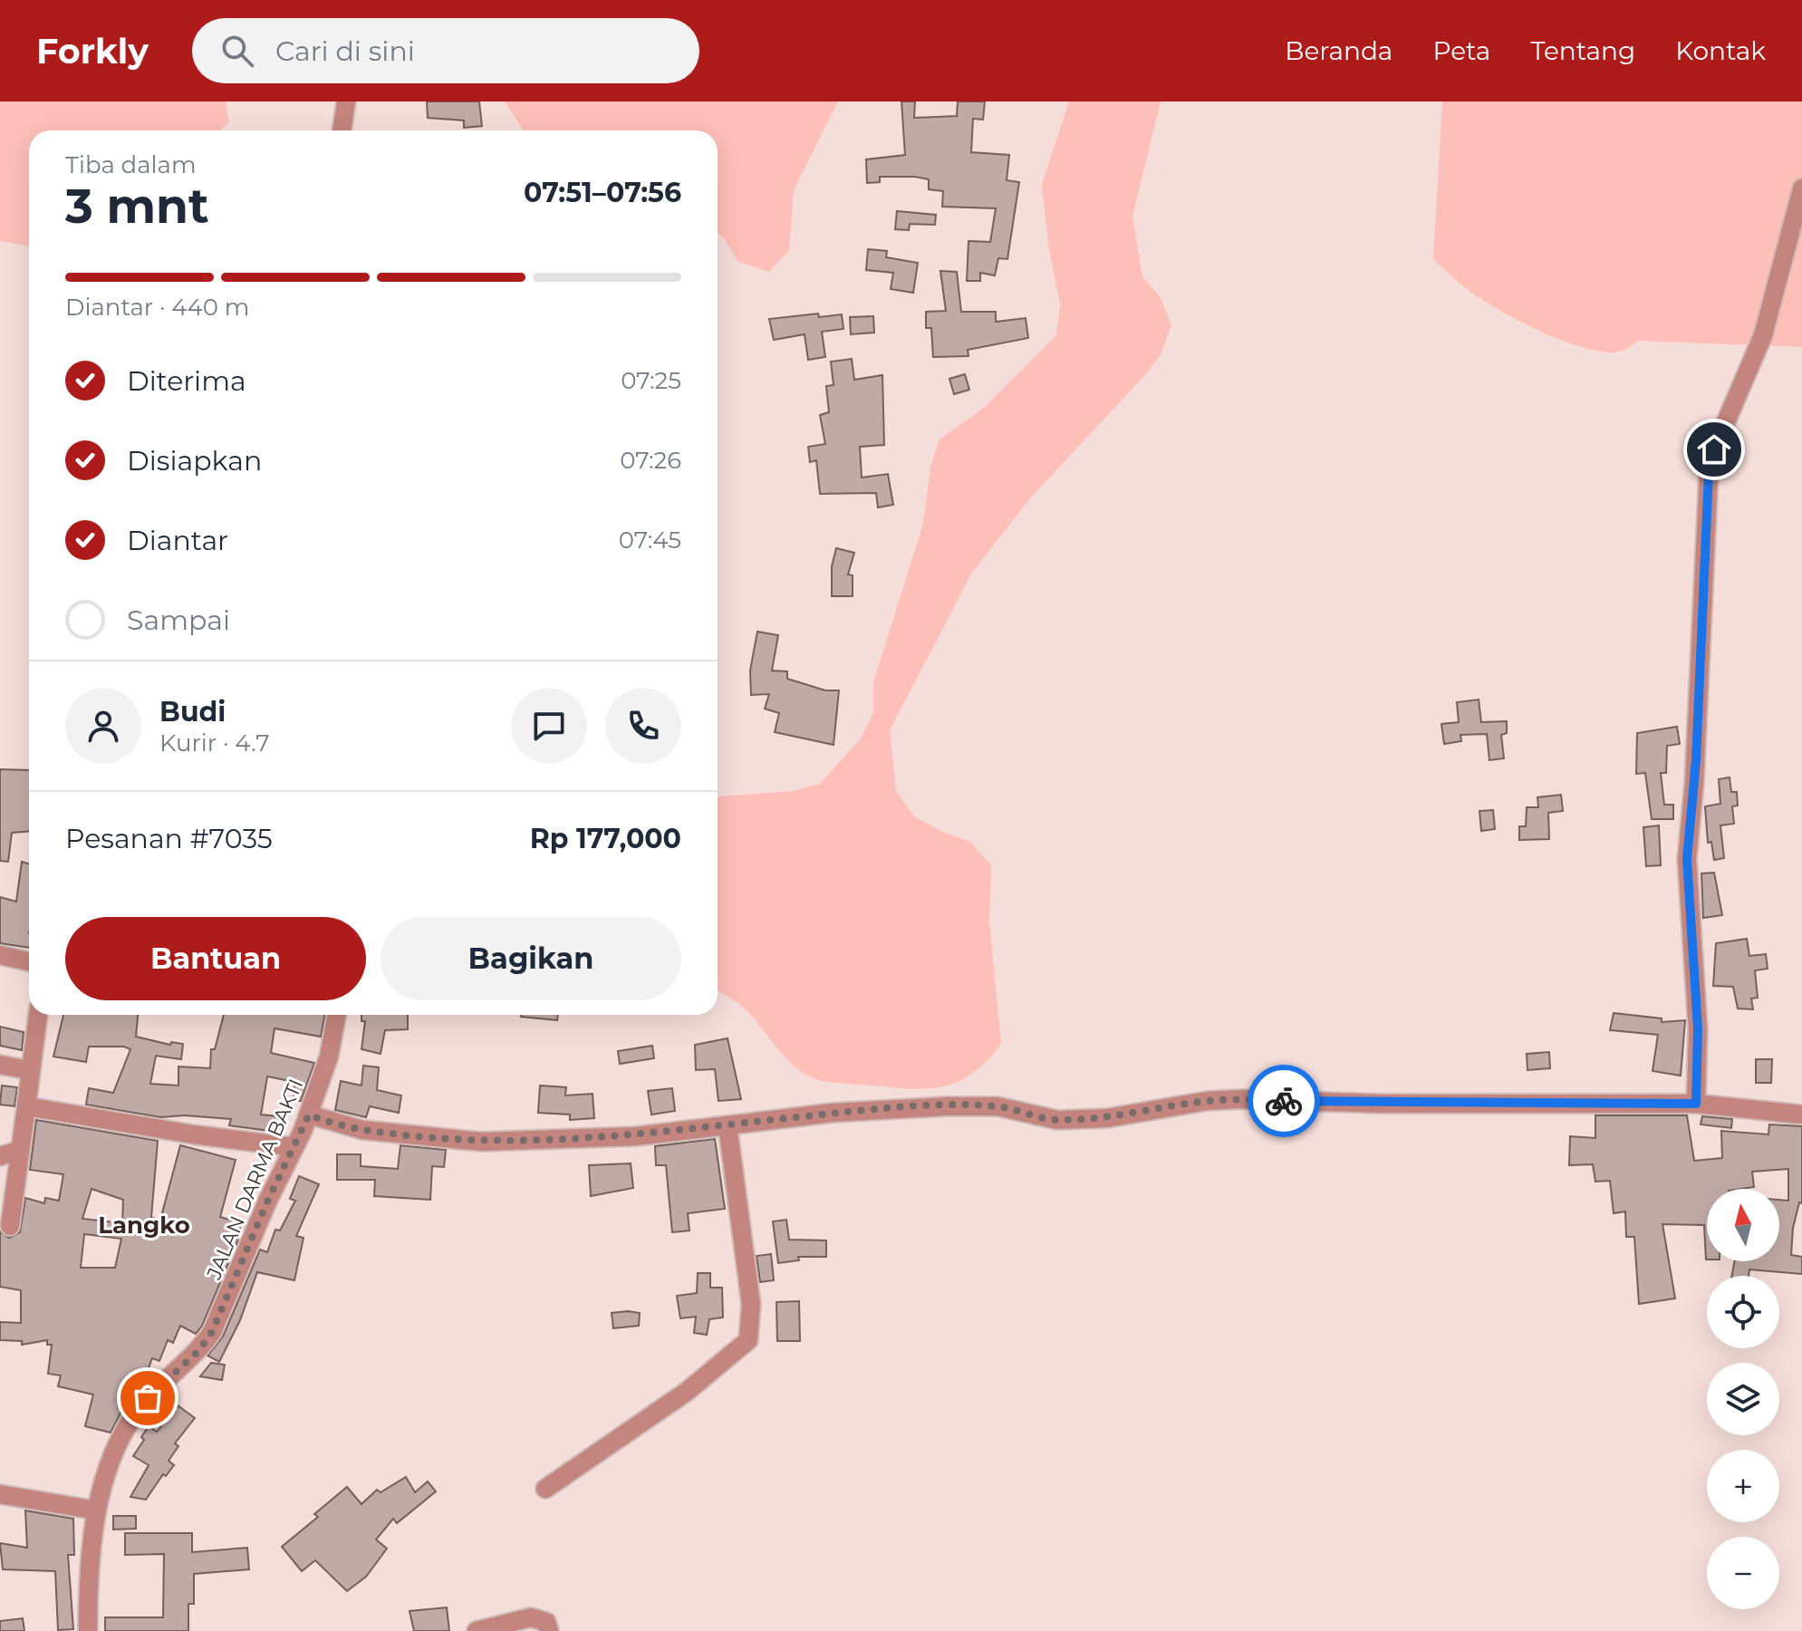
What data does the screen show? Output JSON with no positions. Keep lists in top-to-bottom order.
{
  "streets": {
    "street": ["JALAN DARMA BAKTI"]
  },
  "districts": ["Langko"],
  "north": "top",
  "page": {
    "header": "Forkly",
    "search": "Cari di sini",
    "nav": [
      "Beranda",
      "Peta",
      "Tentang",
      "Kontak"
    ],
    "heading": ["3 mnt", "Tiba dalam", "07:51–07:56"],
    "panel": [
      "Budi",
      "Kurir · 4.7",
      "Pesanan #7035",
      "Rp 177,000"
    ],
    "bar": "Diantar · 440 m",
    "list": [
      ["Diterima", "07:25"],
      ["Disiapkan", "07:26"],
      ["Diantar", "07:45"],
      "Sampai"
    ],
    "buttons": ["Bantuan", "Bagikan"],
    "map_buttons": ["+", "−"]
  }
}
